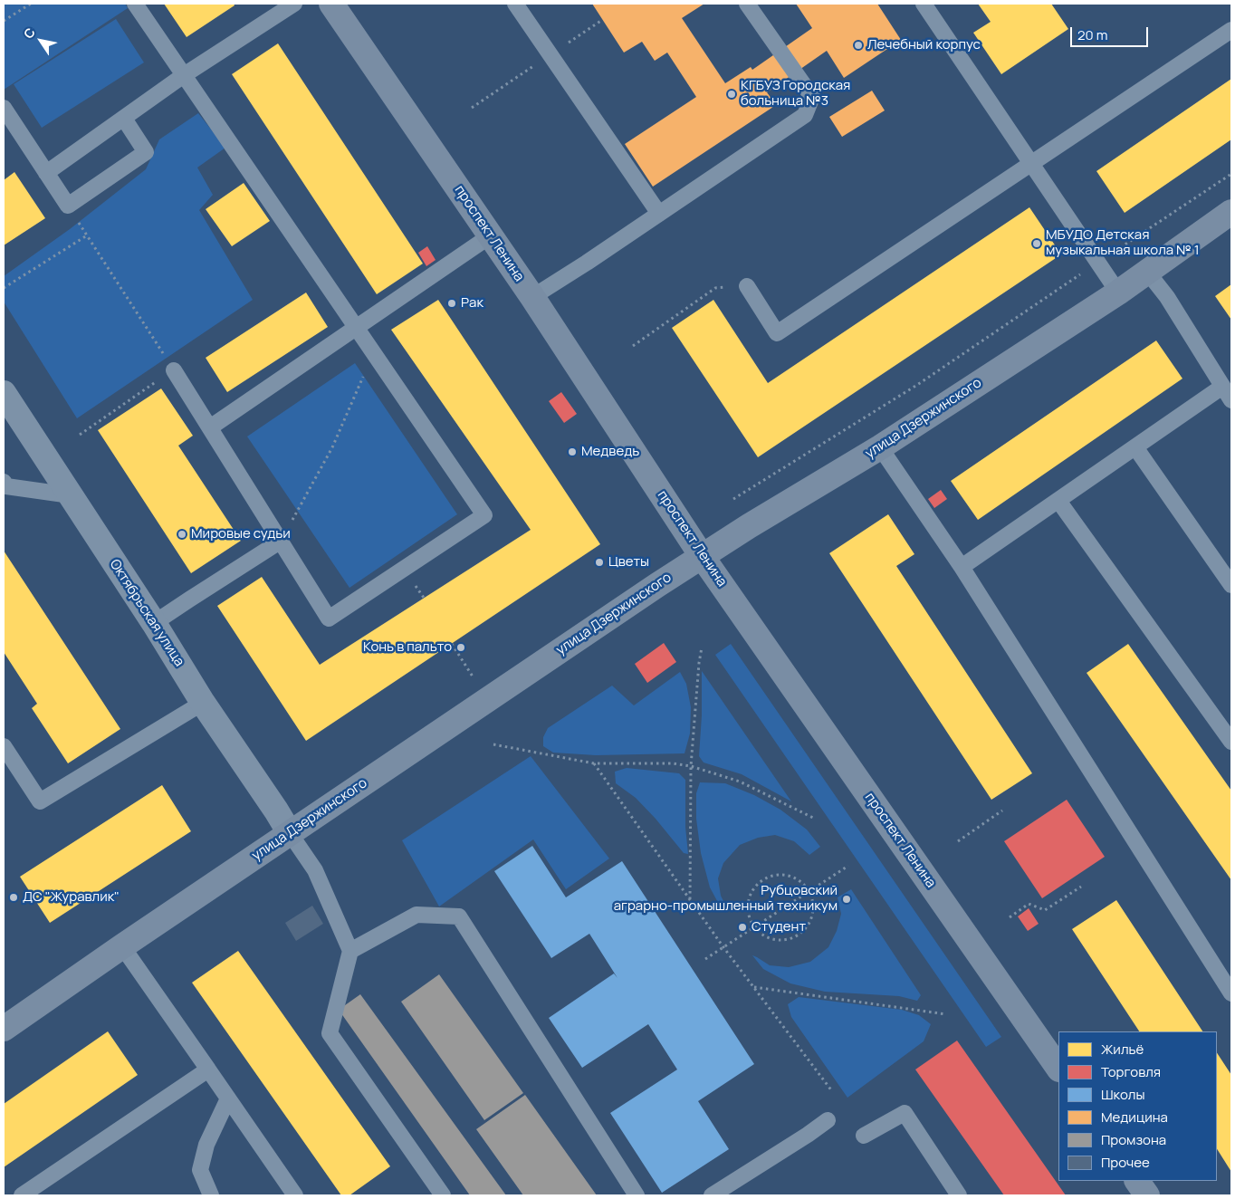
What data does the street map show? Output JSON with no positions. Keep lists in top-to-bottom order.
{
  "streets": {
    "main road": ["проспект Ленина", "улица Дзержинского"],
    "street": ["Октябрьская улица"]
  },
  "crossings": [
    ["проспект Ленина", "улица Дзержинского"],
    ["улица Дзержинского", "Октябрьская улица"]
  ],
  "places": [
    "Лечебный корпус",
    "КГБУЗ Городская больница №3",
    "МБУДО Детская музыкальная школа № 1",
    "Рак",
    "Медведь",
    "Мировые судьи",
    "Цветы",
    "Конь в пальто",
    "ДС \"Журавлик\"",
    "Рубцовский аграрно-промышленный техникум",
    "Студент"
  ],
  "legend": [
    "Жильё",
    "Торговля",
    "Школы",
    "Медицина",
    "Промзона",
    "Прочее"
  ],
  "scale_bar": "20 m",
  "north": "top left"
}
